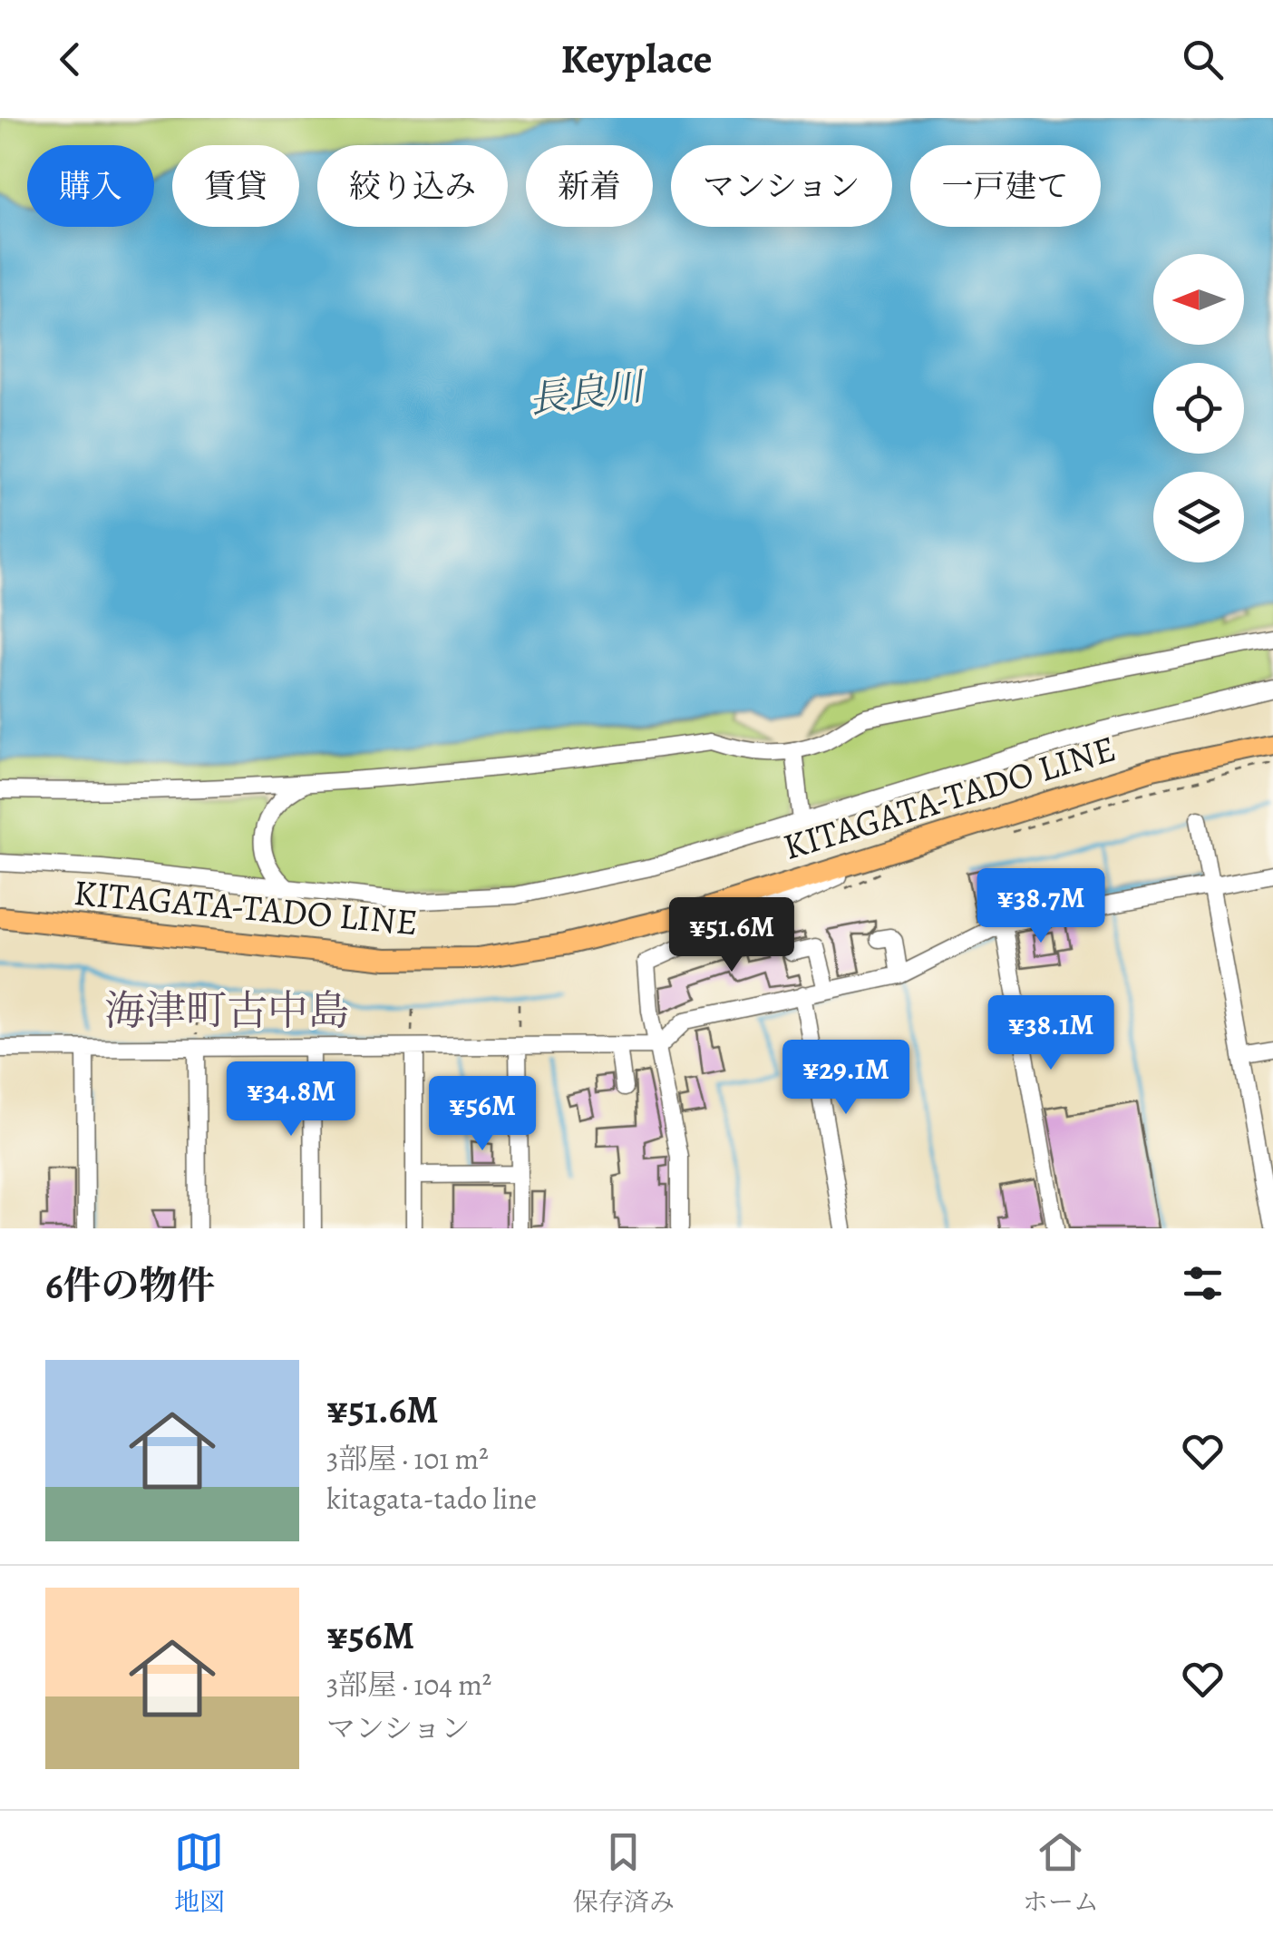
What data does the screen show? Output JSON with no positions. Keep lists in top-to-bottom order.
{
  "streets": {
    "main road": ["KITAGATA-TADO LINE"]
  },
  "districts": ["海津町古中島"],
  "water": ["長良川"],
  "north": "left",
  "page": {
    "header": "Keyplace",
    "chip": [
      "購入",
      "賃貸",
      "絞り込み",
      "新着",
      "マンション",
      "一戸建て"
    ],
    "price": [
      "¥38.7M",
      "¥51.6M",
      "¥38.1M",
      "¥29.1M",
      "¥34.8M",
      "¥56M"
    ],
    "heading": "6件の物件",
    "list": [
      {
        "name": "¥51.6M",
        "note": "3部屋 · 101 m² · kitagata-tado line"
      },
      {
        "name": "¥56M",
        "note": "3部屋 · 104 m² · マンション"
      }
    ],
    "tabs": ["地図", "保存済み", "ホーム"]
  }
}
